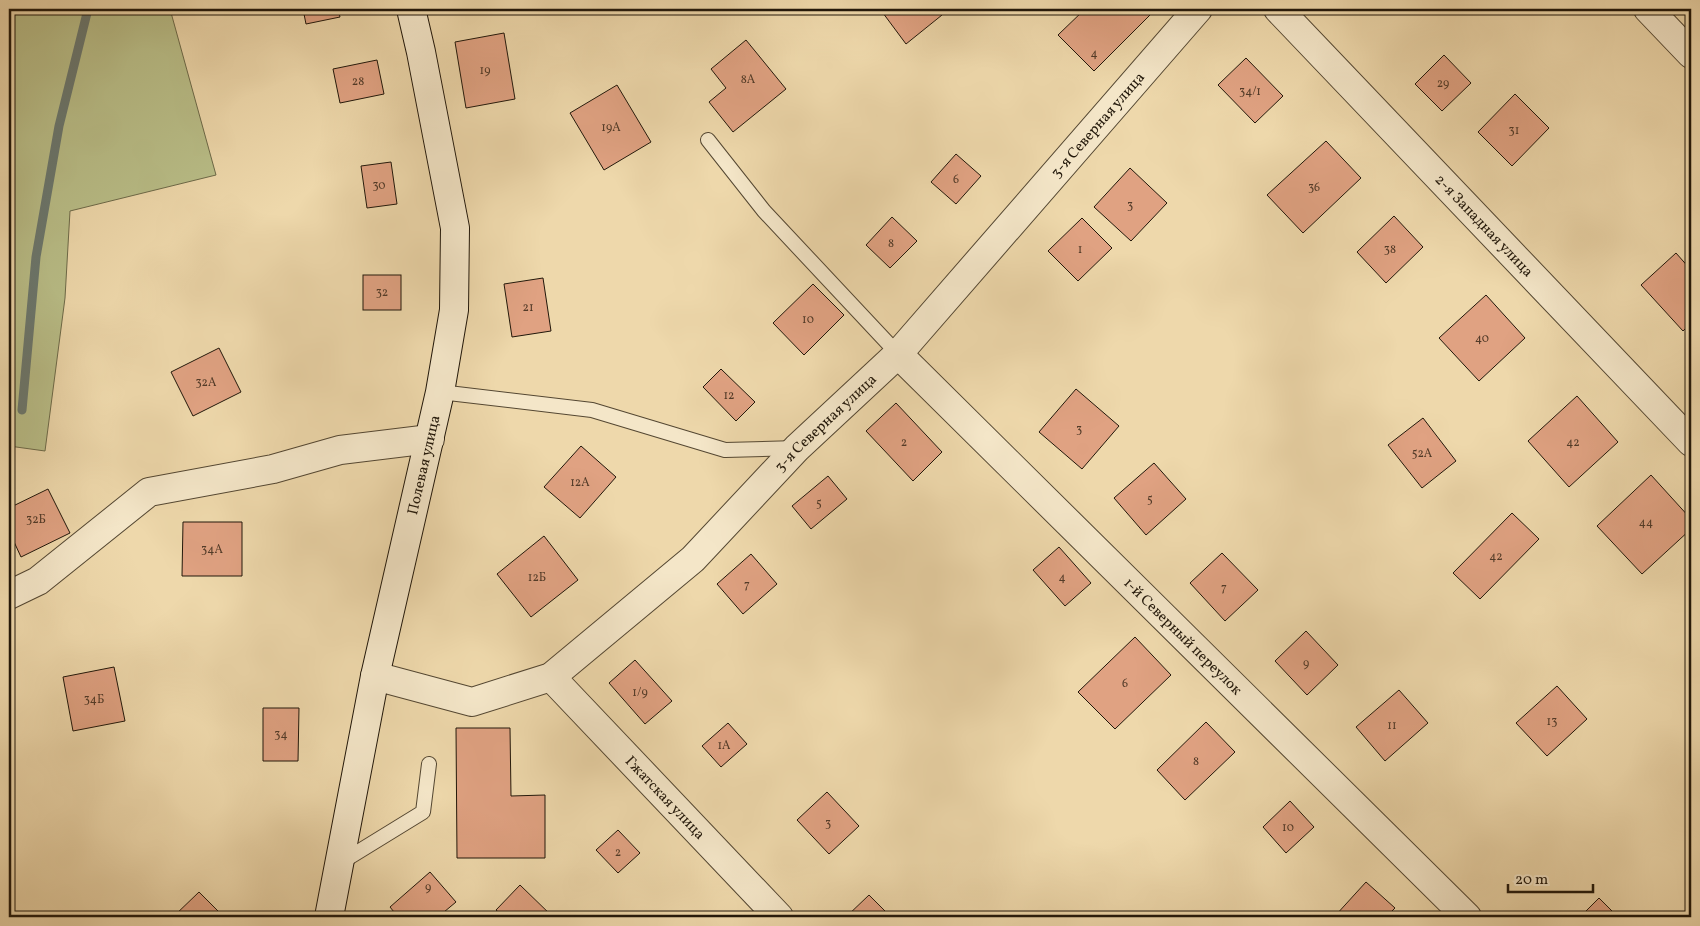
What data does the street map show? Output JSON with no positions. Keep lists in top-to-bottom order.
{
  "streets": {
    "street": [
      "3-я Северная улица",
      "2-я Западная улица",
      "Полевая улица",
      "1-й Северный переулок",
      "Гжатская улица"
    ]
  },
  "crossings": [
    ["3-я Северная улица", "Полевая улица"],
    ["3-я Северная улица", "1-й Северный переулок"],
    ["3-я Северная улица", "Гжатская улица"]
  ],
  "house_numbers": [
    "4",
    "19",
    "8А",
    "28",
    "29",
    "34/1",
    "19А",
    "31",
    "6",
    "30",
    "36",
    "3",
    "8",
    "1",
    "38",
    "32",
    "21",
    "10",
    "40",
    "32А",
    "12",
    "3",
    "2",
    "42",
    "52А",
    "12А",
    "5",
    "5",
    "32Б",
    "44",
    "34А",
    "42",
    "12Б",
    "4",
    "7",
    "7",
    "9",
    "6",
    "1/9",
    "34Б",
    "13",
    "11",
    "34",
    "1А",
    "8",
    "3",
    "10",
    "2",
    "9"
  ],
  "scale_bar": "20 m"
}
